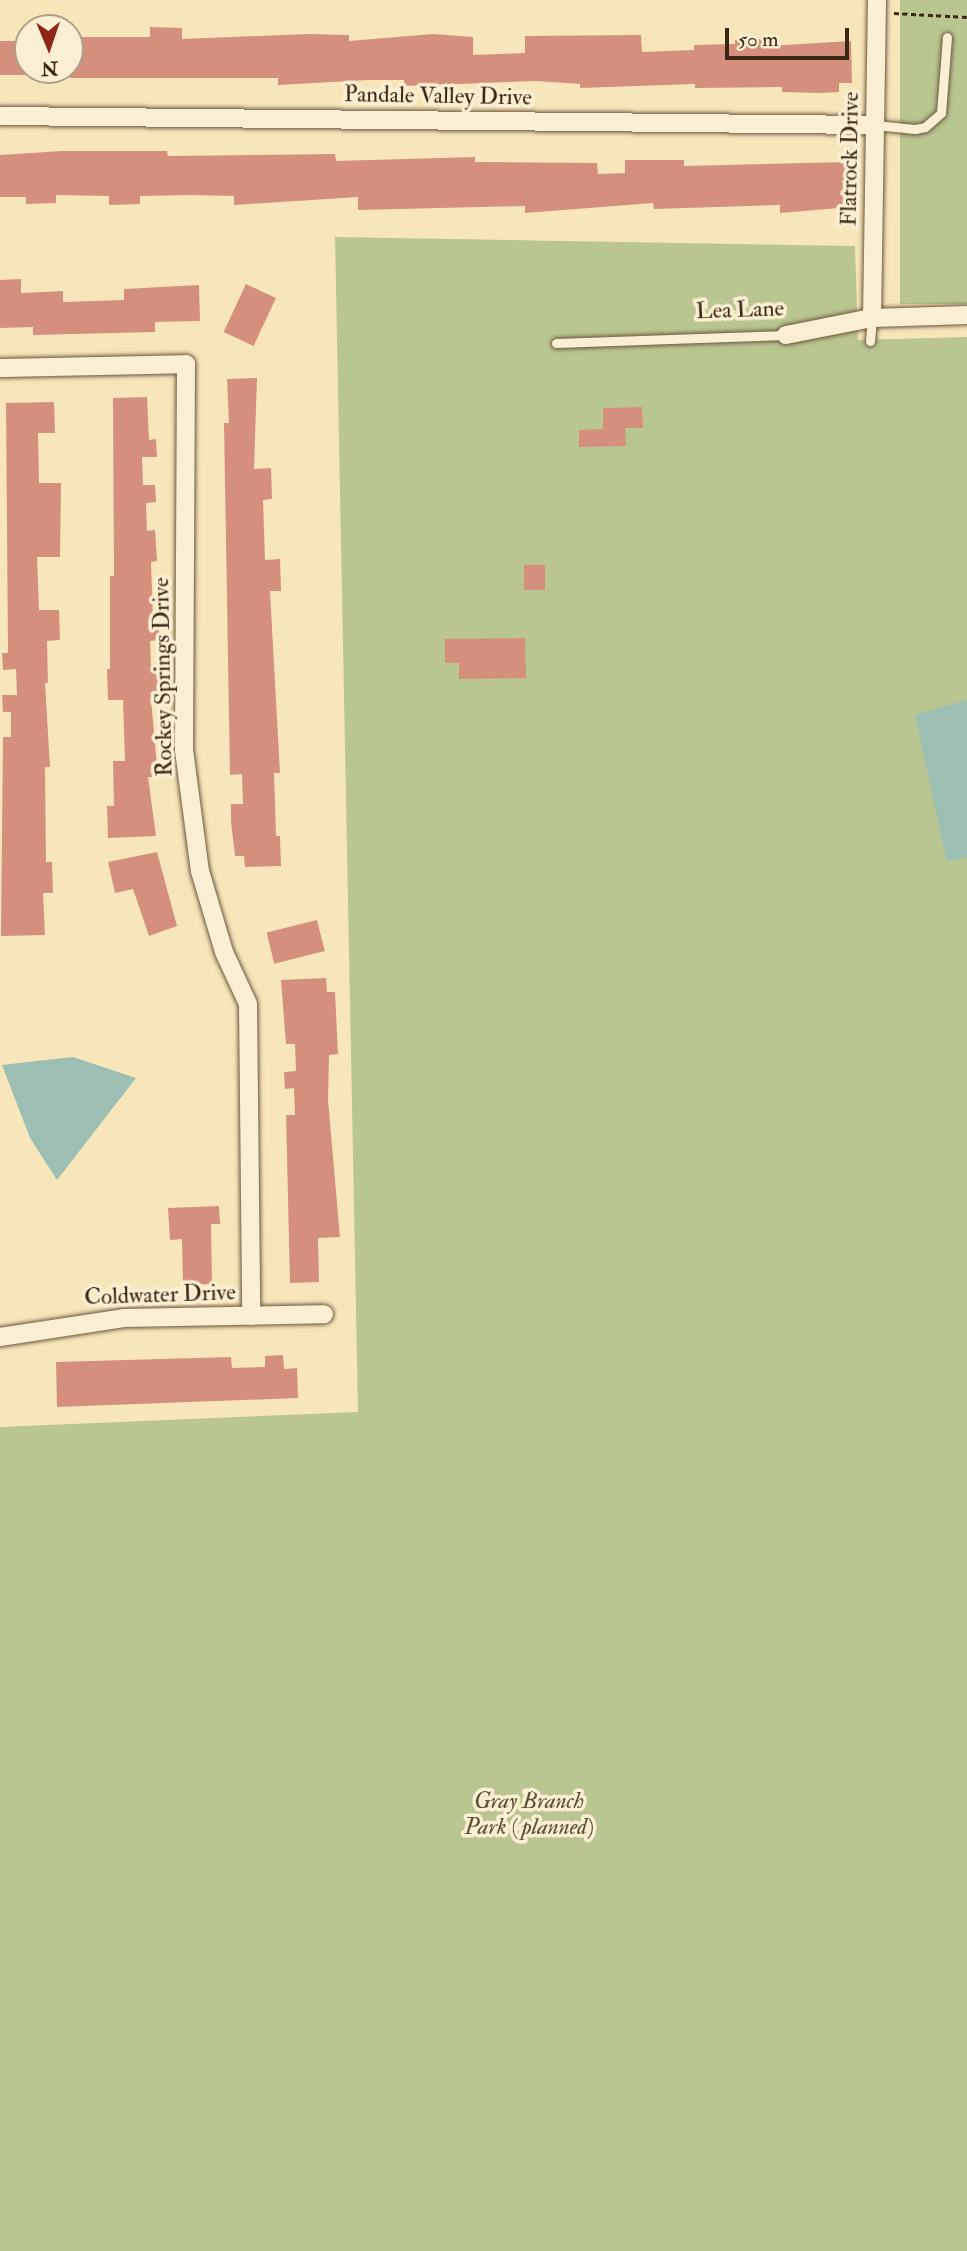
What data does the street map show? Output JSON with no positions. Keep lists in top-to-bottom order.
{
  "streets": {
    "street": [
      "Pandale Valley Drive",
      "Flatrock Drive",
      "Lea Lane",
      "Rockey Springs Drive",
      "Coldwater Drive"
    ]
  },
  "crossings": [
    ["Pandale Valley Drive", "Flatrock Drive"],
    ["Flatrock Drive", "Lea Lane"],
    ["Rockey Springs Drive", "Coldwater Drive"]
  ],
  "parks": ["Gray Branch Park (planned)"],
  "scale_bar": "50 m",
  "north": "bottom"
}
